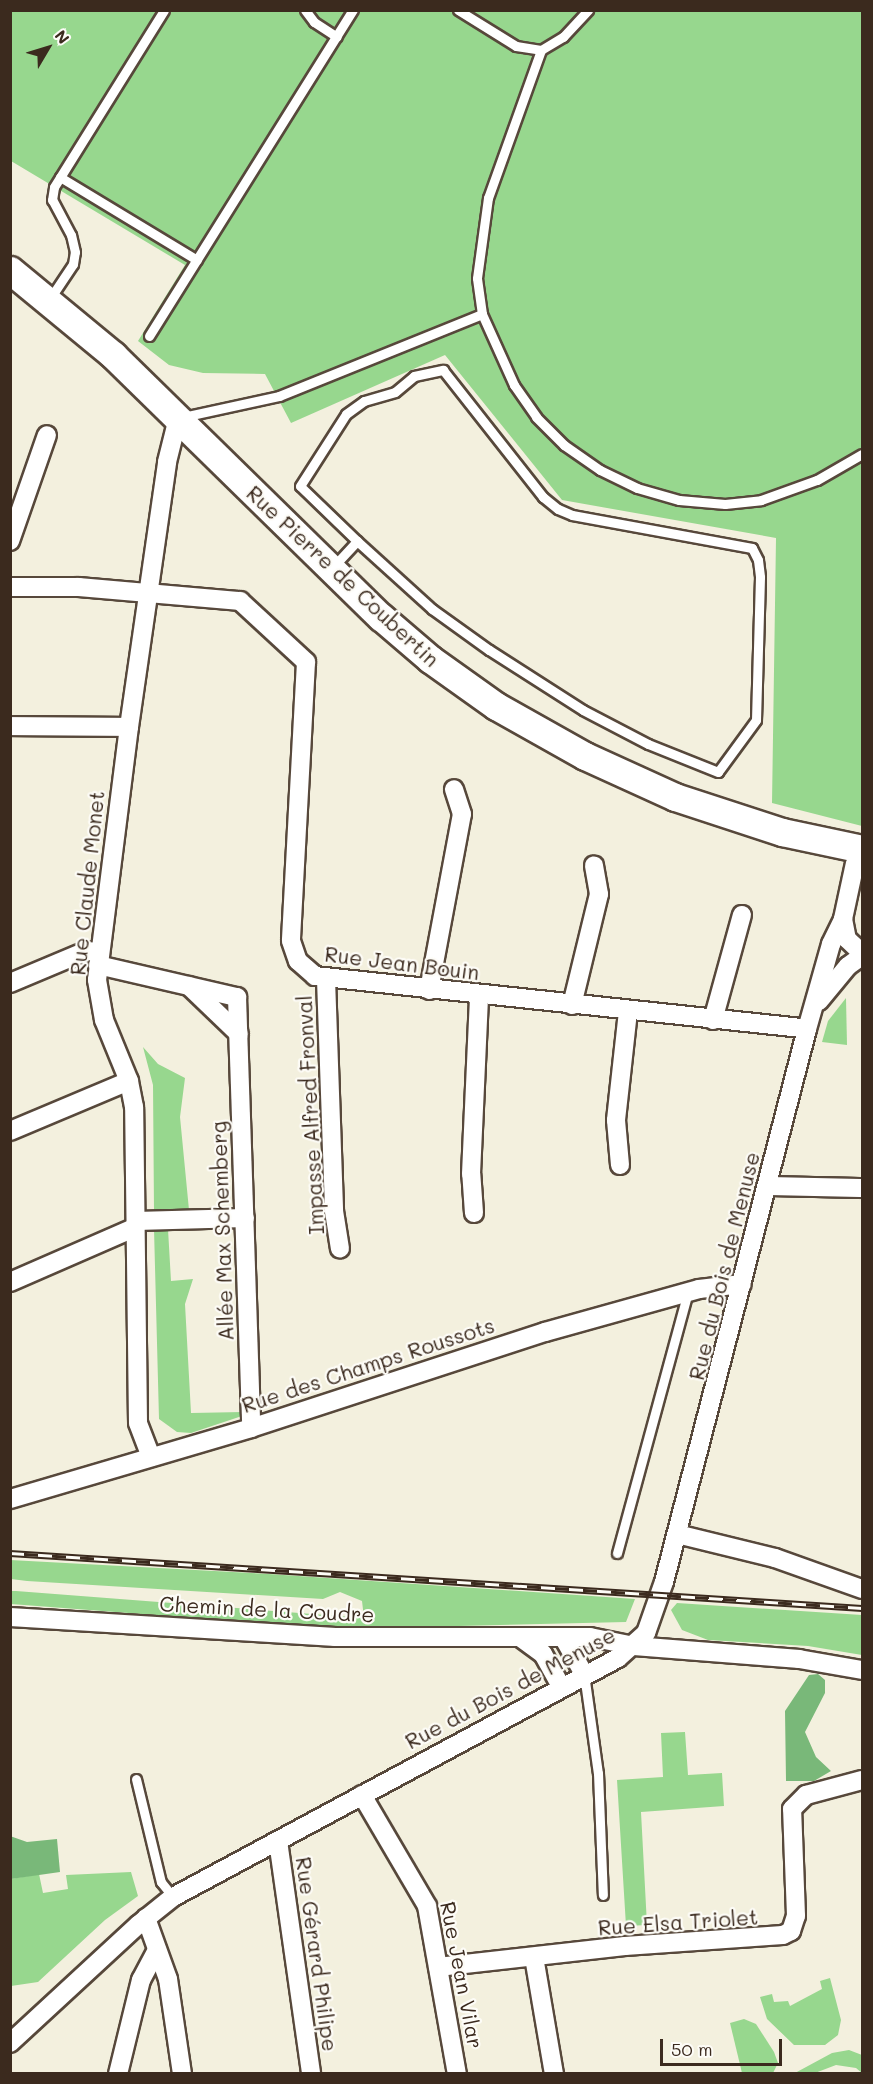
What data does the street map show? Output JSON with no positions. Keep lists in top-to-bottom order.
{
  "streets": {
    "main road": ["Rue Pierre de Coubertin"],
    "street": [
      "Rue Claude Monet",
      "Rue Jean Bouin",
      "Impasse Alfred Fronval",
      "Allée Max Schemberg",
      "Rue du Bois de Menuse",
      "Rue des Champs Roussots",
      "Chemin de la Coudre",
      "Rue Elsa Triolet",
      "Rue Gérard Philipe",
      "Rue Jean Vilar"
    ]
  },
  "crossings": [
    ["Rue Pierre de Coubertin", "Rue Claude Monet"],
    ["Rue Pierre de Coubertin", "Rue du Bois de Menuse"],
    ["Rue Claude Monet", "Rue Jean Bouin"],
    ["Rue Claude Monet", "Allée Max Schemberg"],
    ["Rue Claude Monet", "Rue des Champs Roussots"],
    ["Rue Jean Bouin", "Impasse Alfred Fronval"],
    ["Rue Jean Bouin", "Rue du Bois de Menuse"],
    ["Allée Max Schemberg", "Rue des Champs Roussots"],
    ["Rue du Bois de Menuse", "Rue des Champs Roussots"],
    ["Rue du Bois de Menuse", "Chemin de la Coudre"],
    ["Rue du Bois de Menuse", "Rue Gérard Philipe"],
    ["Rue du Bois de Menuse", "Rue Jean Vilar"],
    ["Rue Elsa Triolet", "Rue Jean Vilar"]
  ],
  "scale_bar": "50 m",
  "north": "top right"
}
